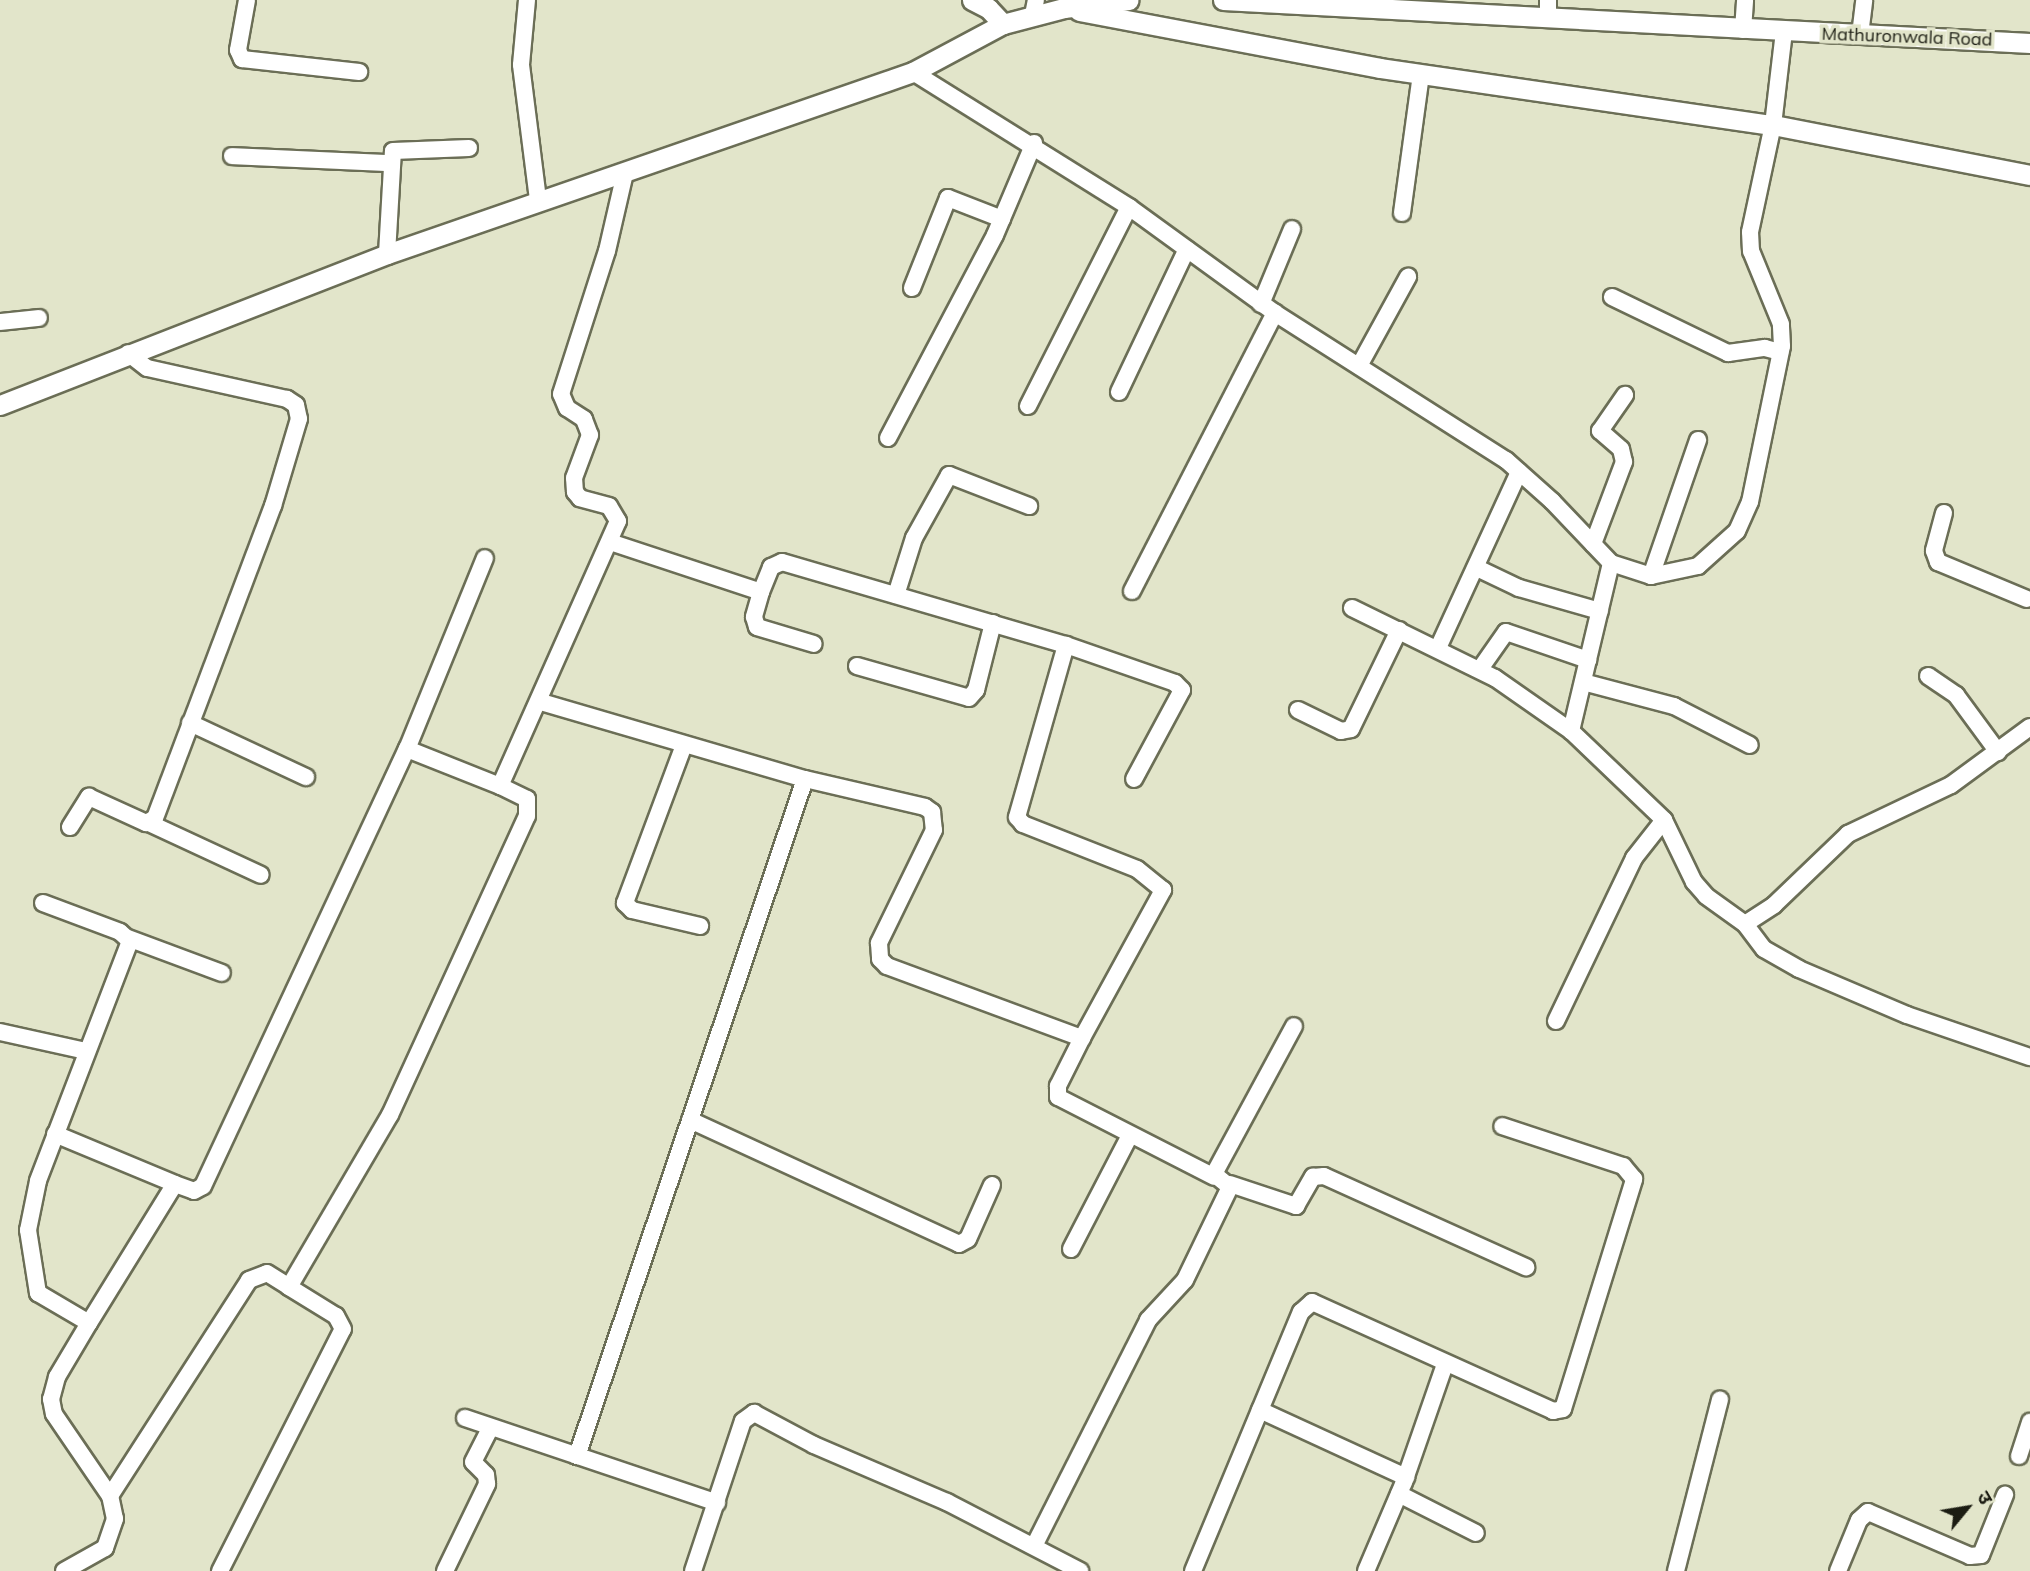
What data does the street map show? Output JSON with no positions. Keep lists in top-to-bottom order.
{
  "streets": {
    "street": ["Mathuronwala Road"]
  },
  "north": "top right"
}
